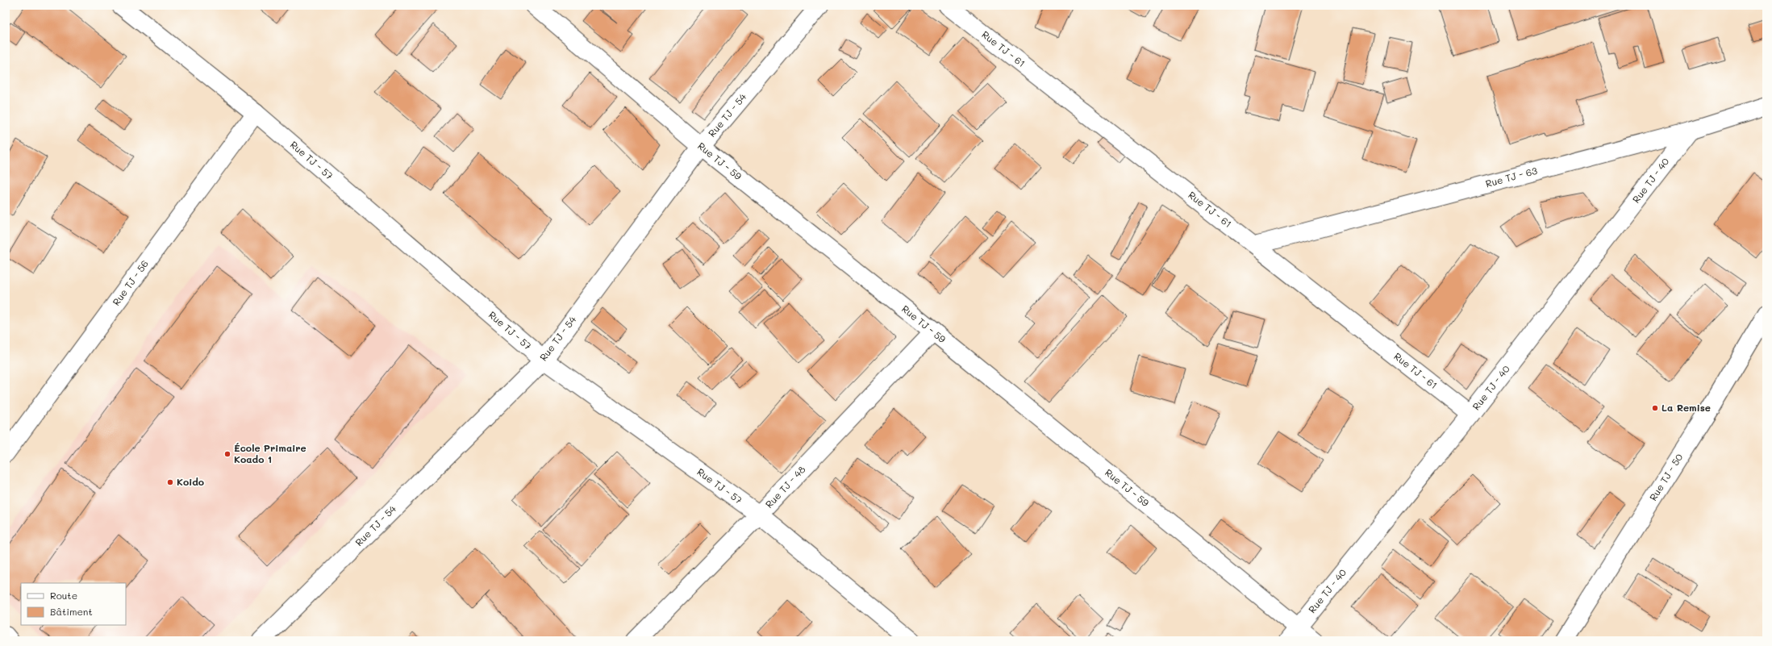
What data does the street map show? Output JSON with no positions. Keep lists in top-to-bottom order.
{
  "streets": {
    "street": [
      "Rue TJ - 61",
      "Rue TJ - 54",
      "Rue TJ - 57",
      "Rue TJ - 59",
      "Rue TJ - 63",
      "Rue TJ - 40",
      "Rue TJ - 56",
      "Rue TJ - 50",
      "Rue TJ - 48"
    ]
  },
  "crossings": [
    ["Rue TJ - 61", "Rue TJ - 63"],
    ["Rue TJ - 61", "Rue TJ - 40"],
    ["Rue TJ - 54", "Rue TJ - 57"],
    ["Rue TJ - 54", "Rue TJ - 59"],
    ["Rue TJ - 57", "Rue TJ - 56"],
    ["Rue TJ - 57", "Rue TJ - 48"],
    ["Rue TJ - 59", "Rue TJ - 40"],
    ["Rue TJ - 59", "Rue TJ - 48"],
    ["Rue TJ - 63", "Rue TJ - 40"]
  ],
  "places": ["La Remise", "École Primaire Koado 1", "Koido"],
  "legend": ["Route", "Bâtiment"]
}
